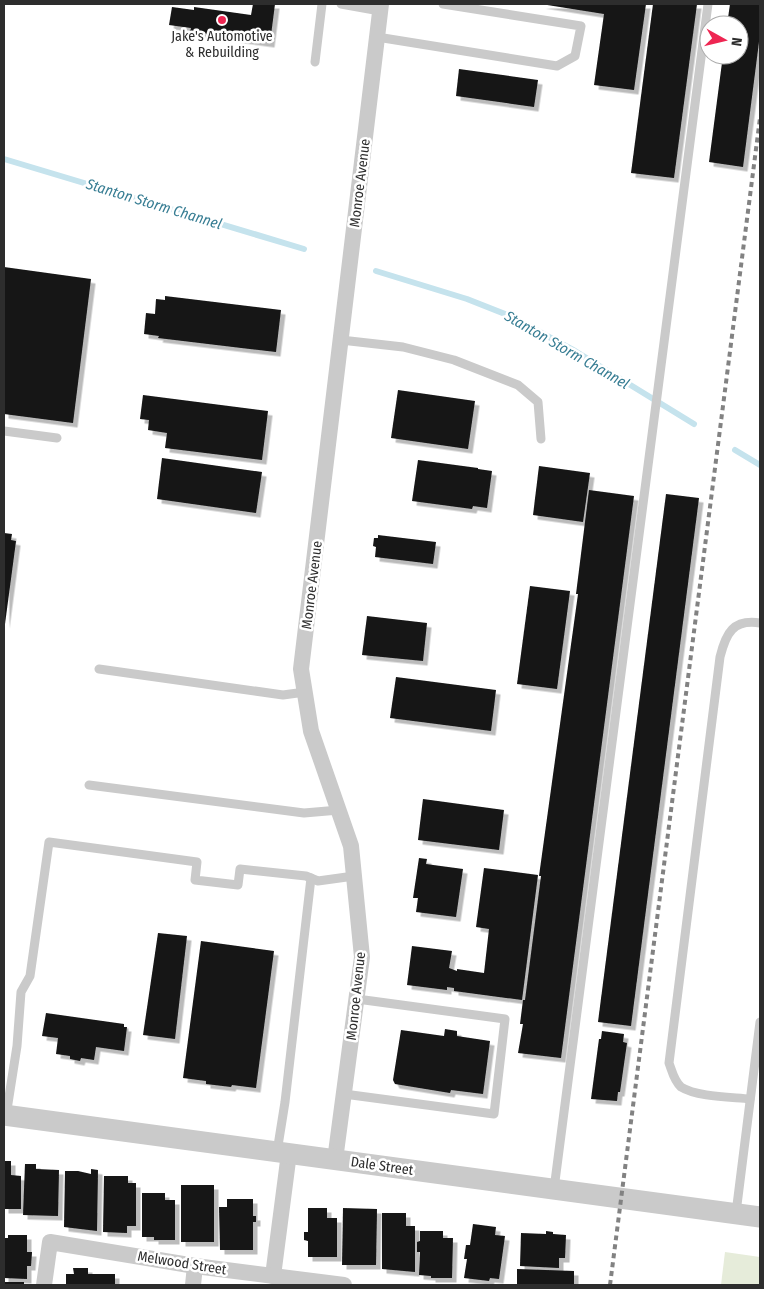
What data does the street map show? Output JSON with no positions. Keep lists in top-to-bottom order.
{
  "streets": {
    "street": ["Monroe Avenue", "Dale Street", "Melwood Street"]
  },
  "crossings": [
    ["Monroe Avenue", "Dale Street"]
  ],
  "water": ["Stanton Storm Channel"],
  "places": ["Jake's Automotive & Rebuilding"],
  "north": "right"
}
